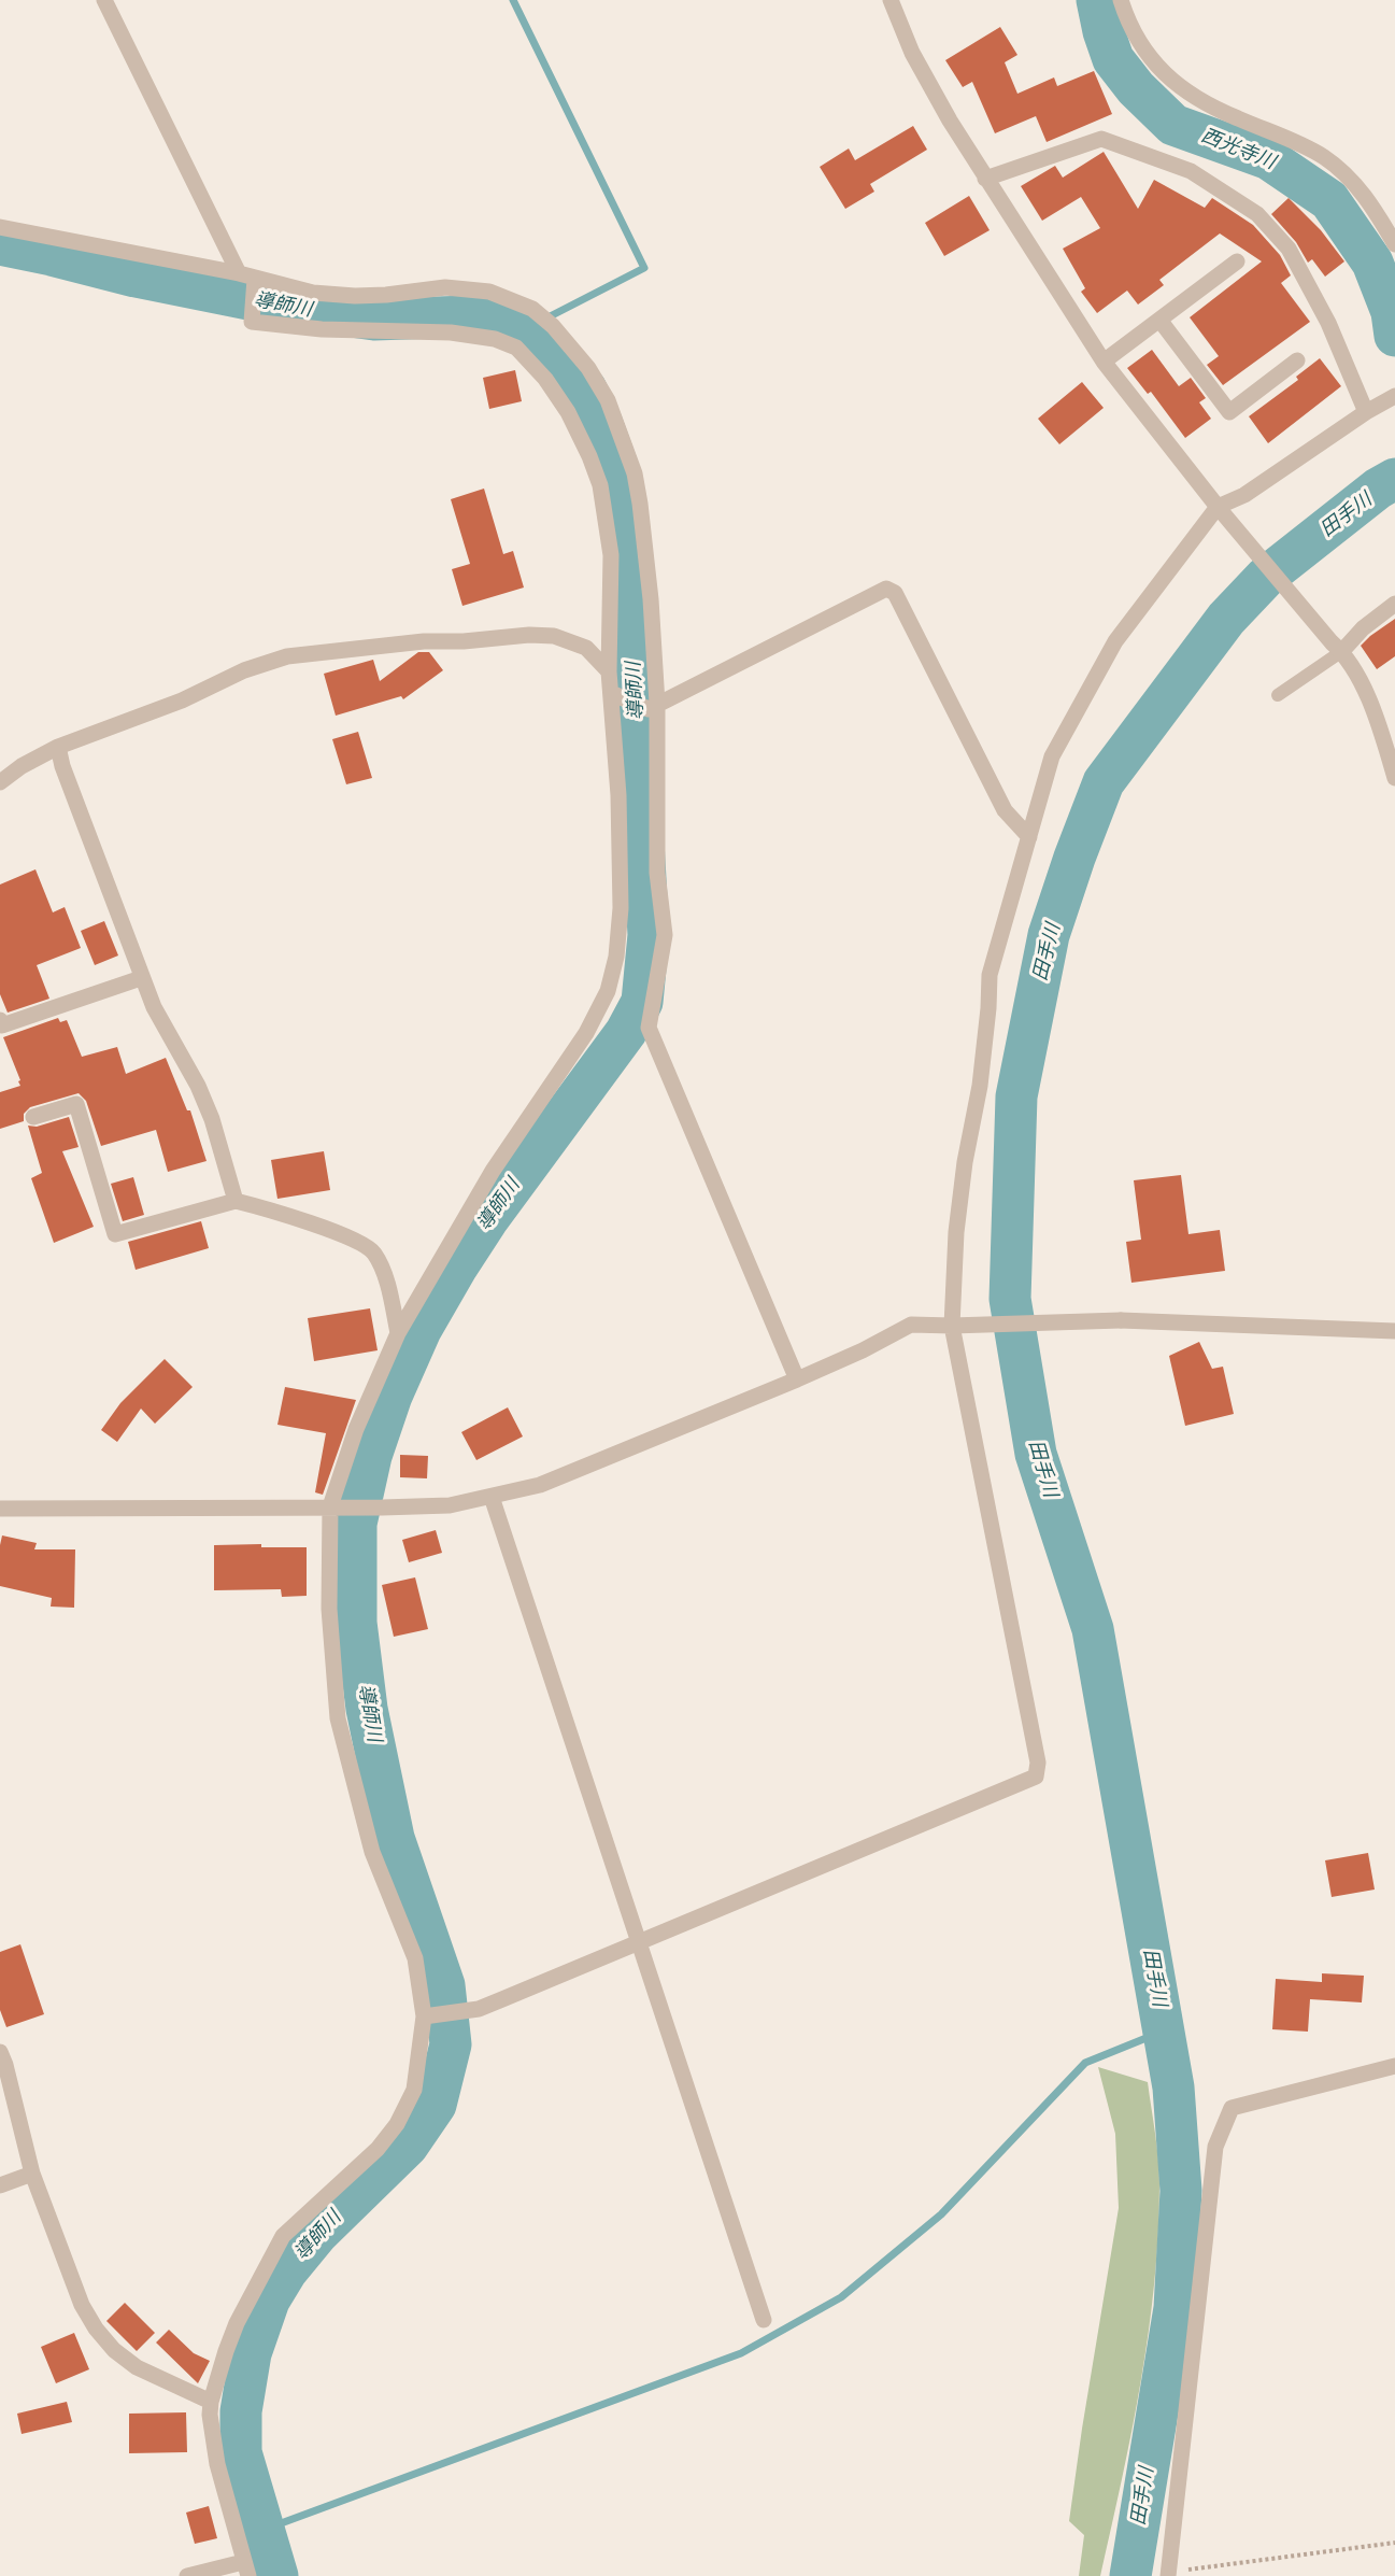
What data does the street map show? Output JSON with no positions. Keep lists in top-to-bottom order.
{
  "water": ["西光寺川", "導師川", "田手川"]
}
